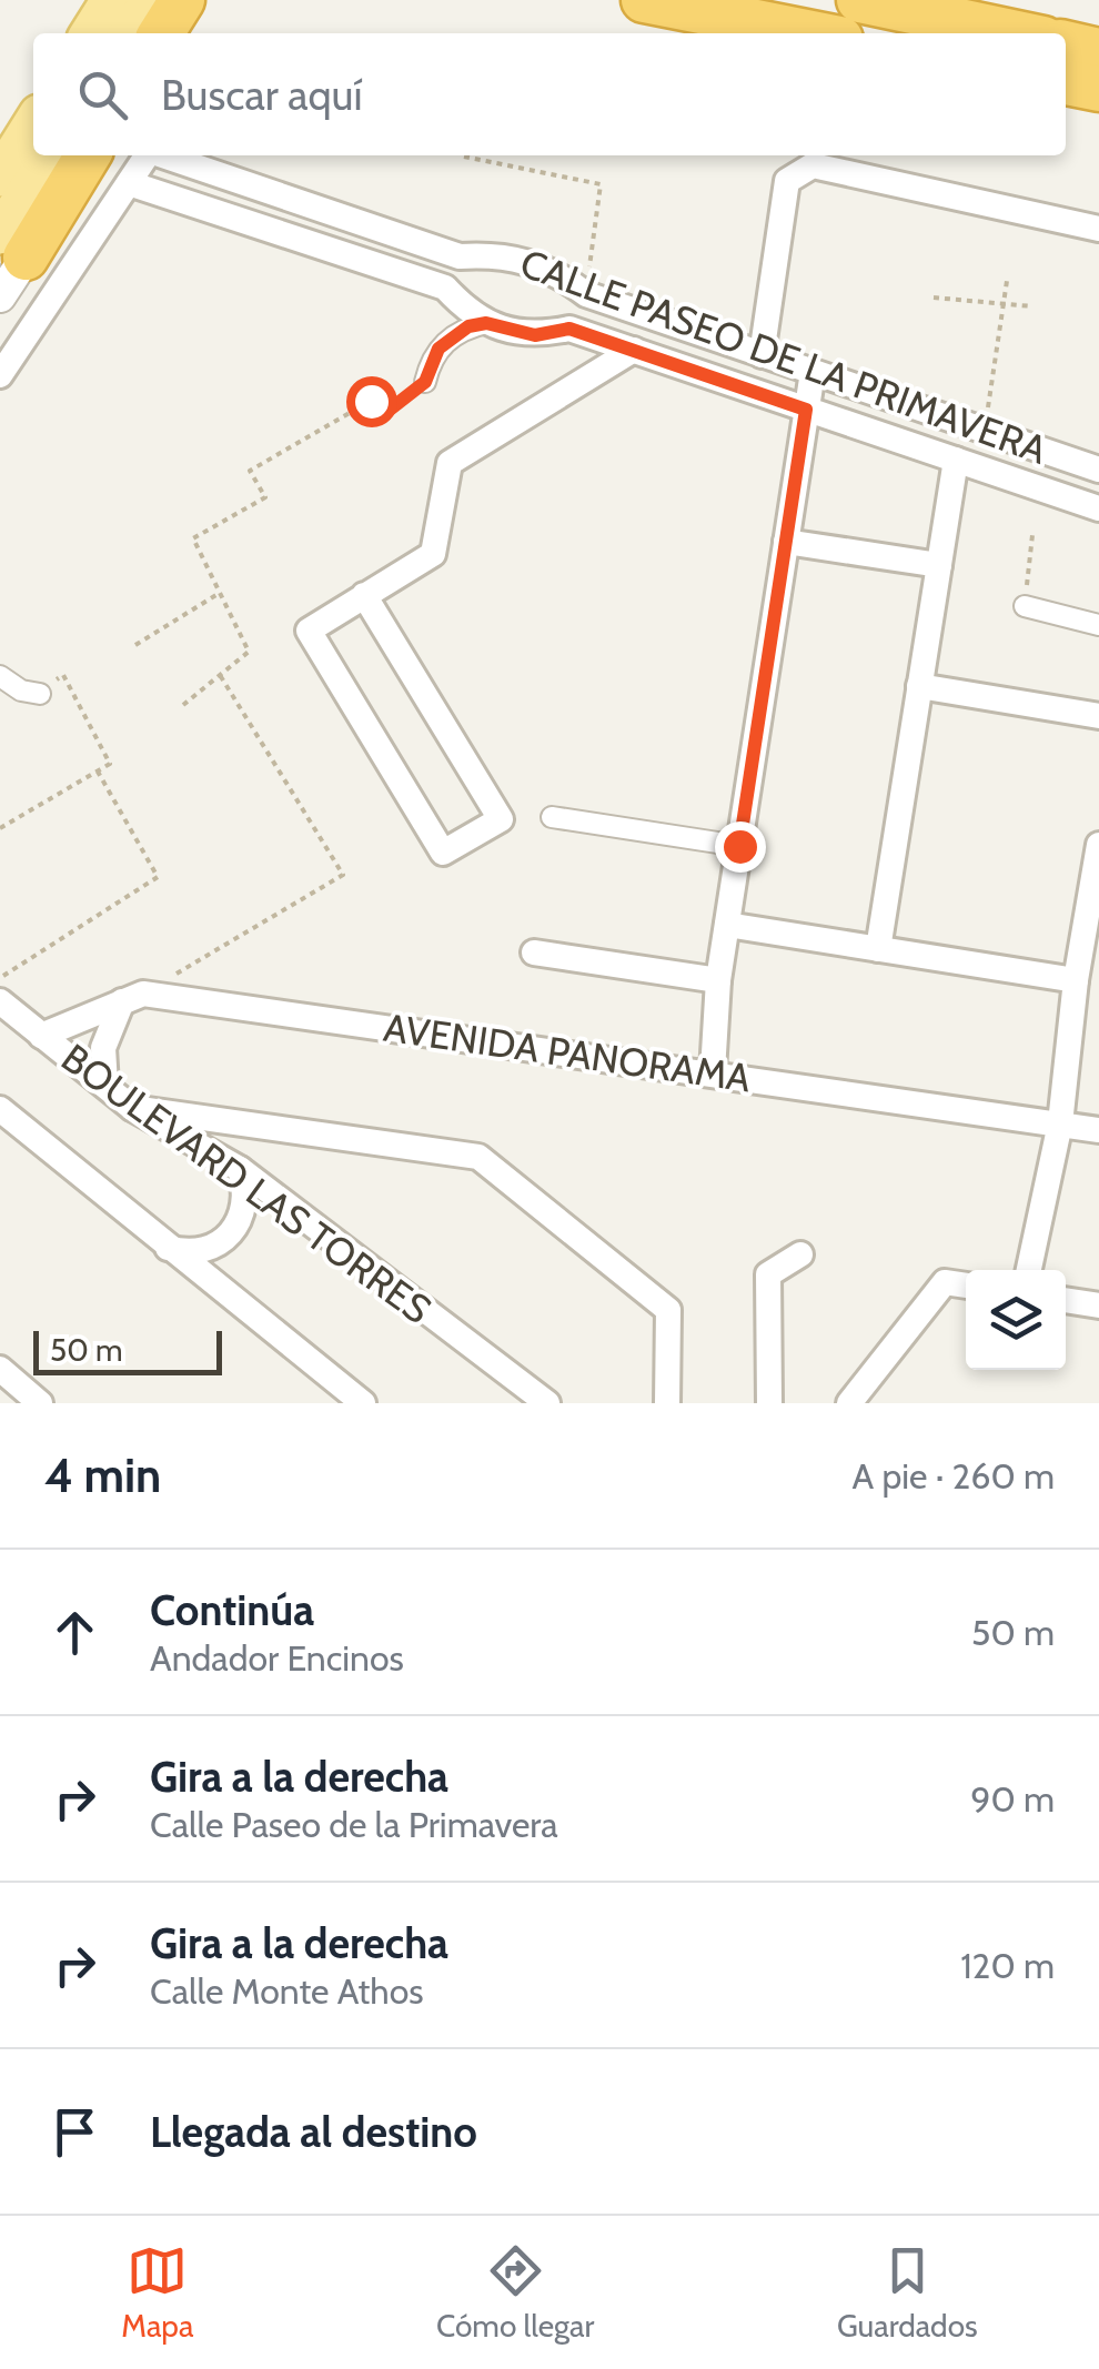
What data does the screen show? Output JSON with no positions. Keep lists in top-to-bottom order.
{
  "streets": {
    "street": ["CALLE PASEO DE LA PRIMAVERA", "AVENIDA PANORAMA", "BOULEVARD LAS TORRES"]
  },
  "scale_bar": "50 m",
  "page": {
    "search": "Buscar aquí",
    "scale": "50 m",
    "heading": ["4 min", "A pie · 260 m"],
    "list": [
      ["Continúa", "Andador Encinos", "50 m"],
      ["Gira a la derecha", "Calle Paseo de la Primavera", "90 m"],
      ["Gira a la derecha", "Calle Monte Athos", "120 m"],
      "Llegada al destino"
    ],
    "nav": ["Mapa", "Cómo llegar", "Guardados"]
  }
}
